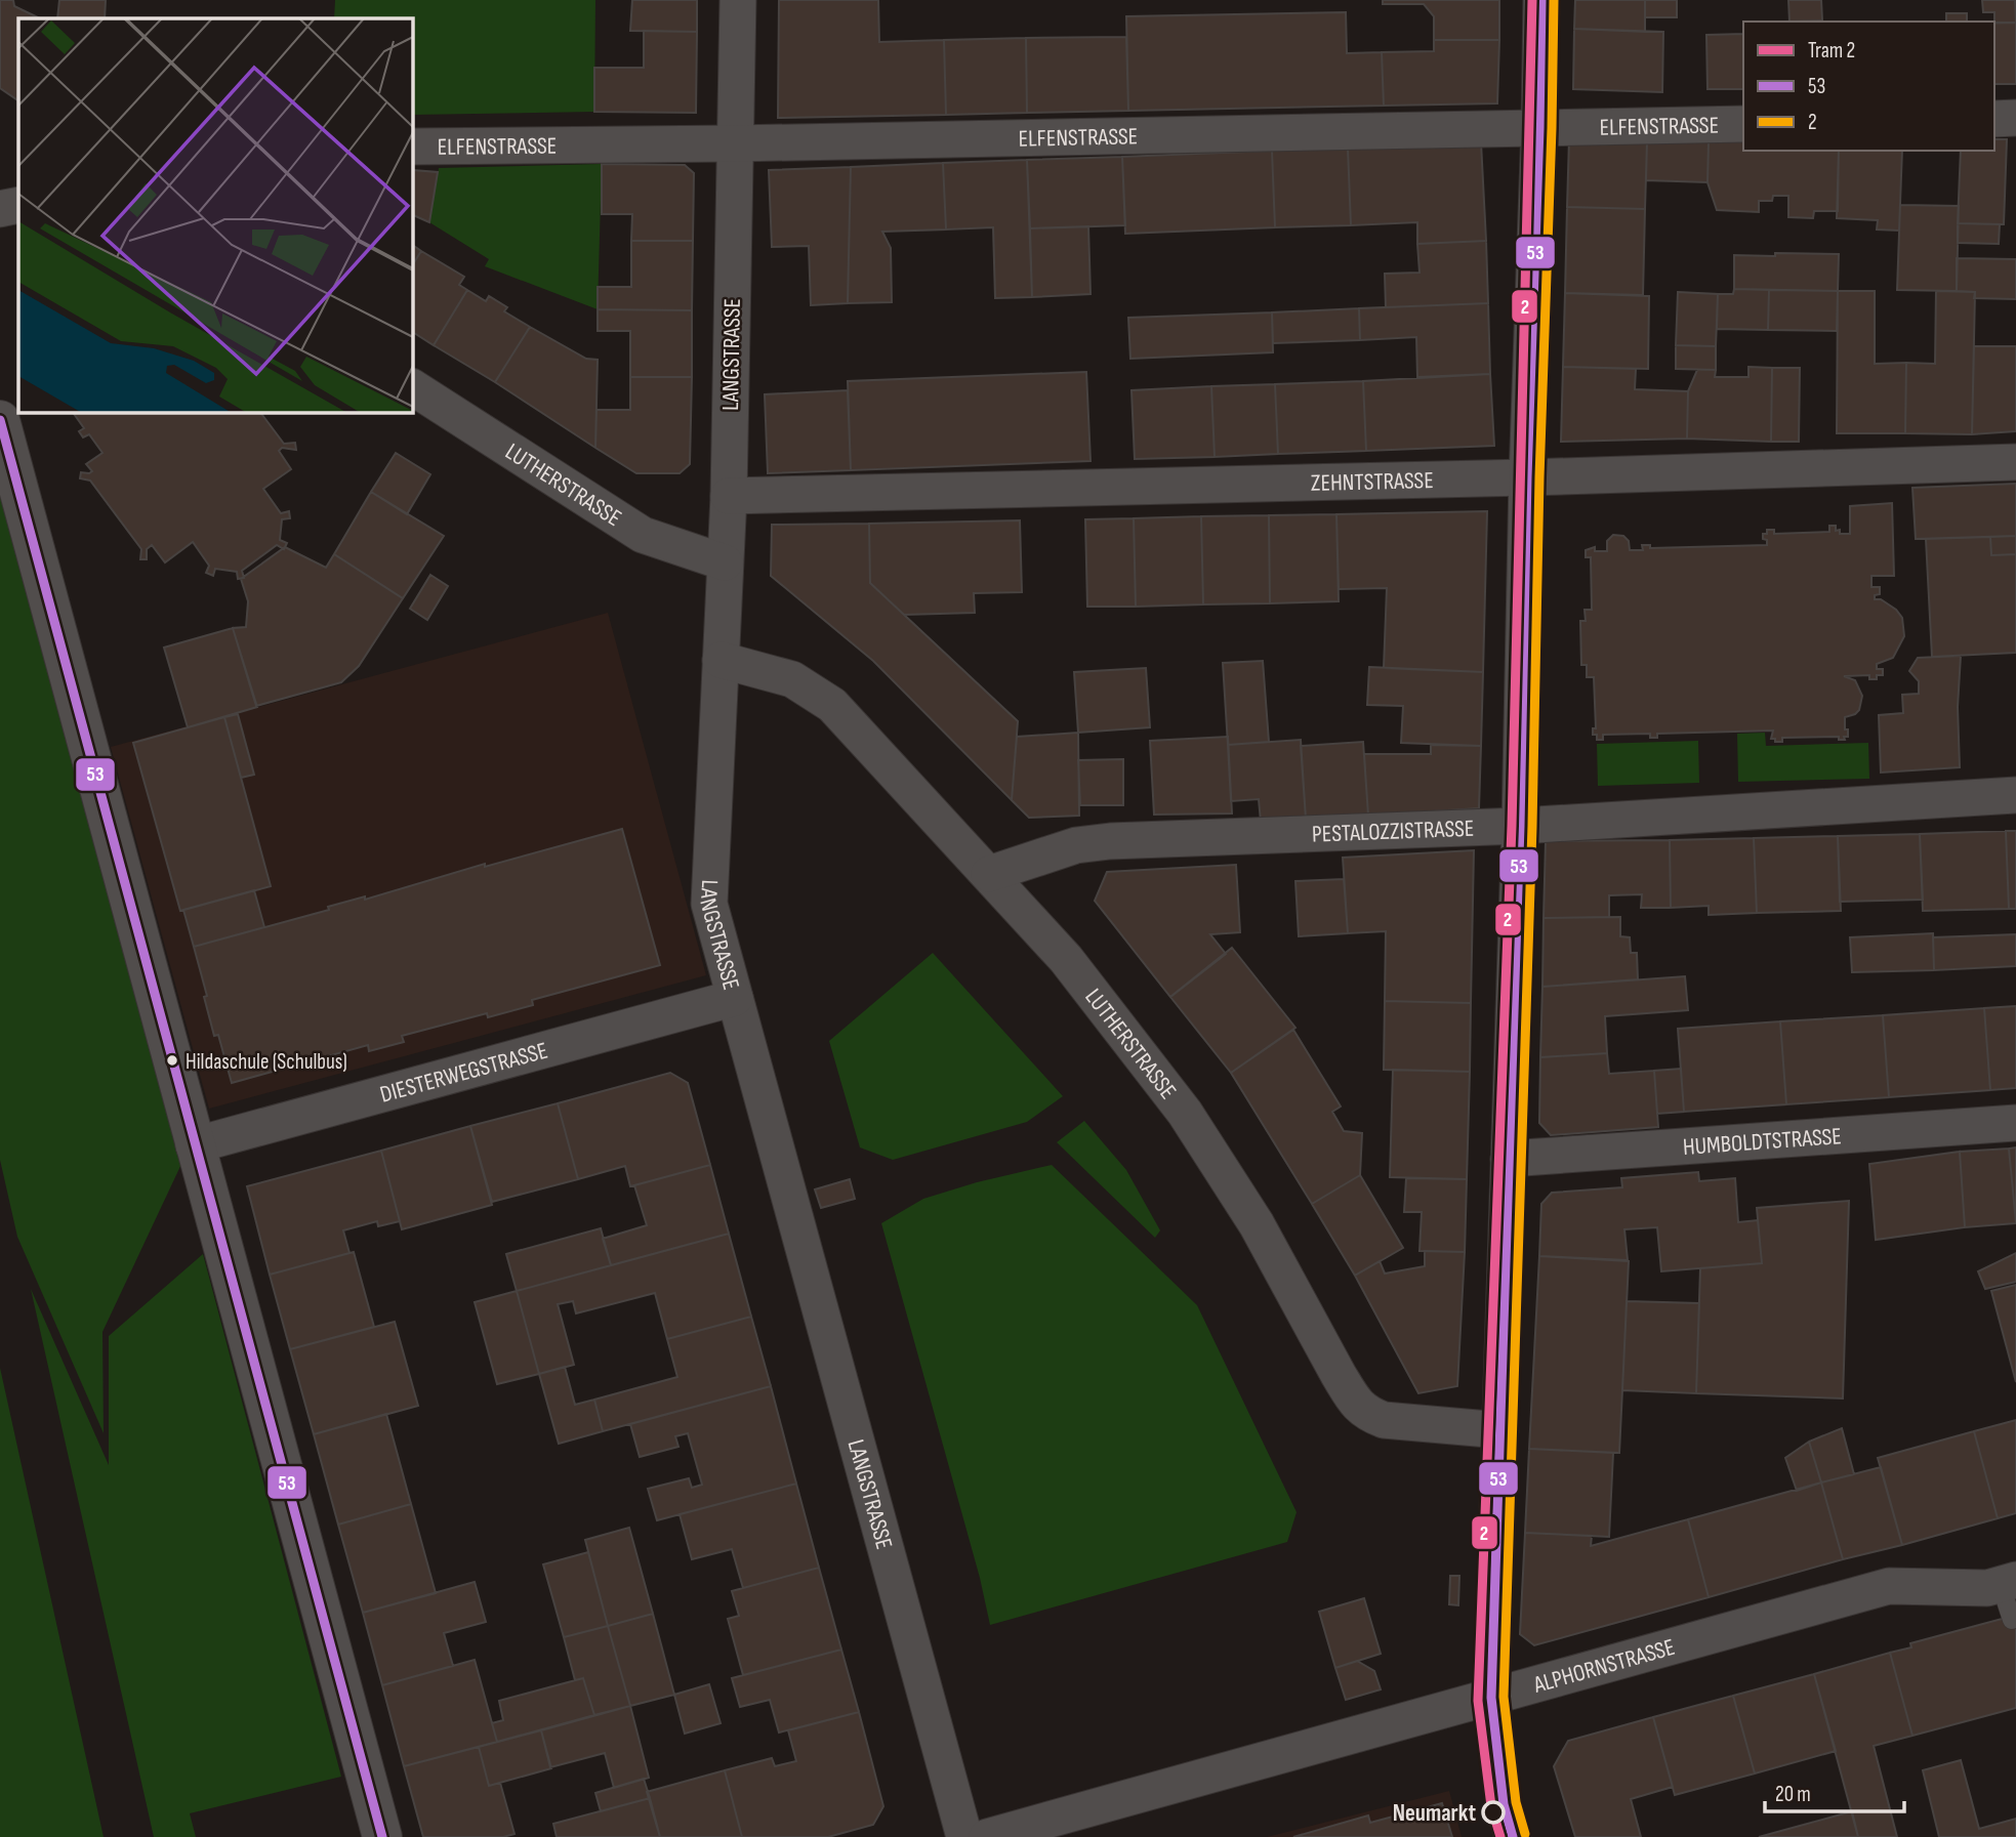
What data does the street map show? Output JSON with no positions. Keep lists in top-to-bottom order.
{
  "streets": {
    "street": [
      "ELFENSTRASSE",
      "LANGSTRASSE",
      "ZEHNTSTRASSE",
      "LUTHERSTRASSE",
      "PESTALOZZISTRASSE",
      "DIESTERWEGSTRASSE",
      "HUMBOLDTSTRASSE",
      "ALPHORNSTRASSE"
    ]
  },
  "crossings": [
    ["ELFENSTRASSE", "LANGSTRASSE"],
    ["LANGSTRASSE", "ZEHNTSTRASSE"],
    ["LANGSTRASSE", "LUTHERSTRASSE"],
    ["LANGSTRASSE", "DIESTERWEGSTRASSE"],
    ["LUTHERSTRASSE", "PESTALOZZISTRASSE"]
  ],
  "places": ["Hildaschule (Schulbus)", "Neumarkt"],
  "lines": ["tram line 2", "transit line 53", "transit line 2"],
  "legend": ["Tram 2", "53", "2"],
  "scale_bar": "20 m"
}
